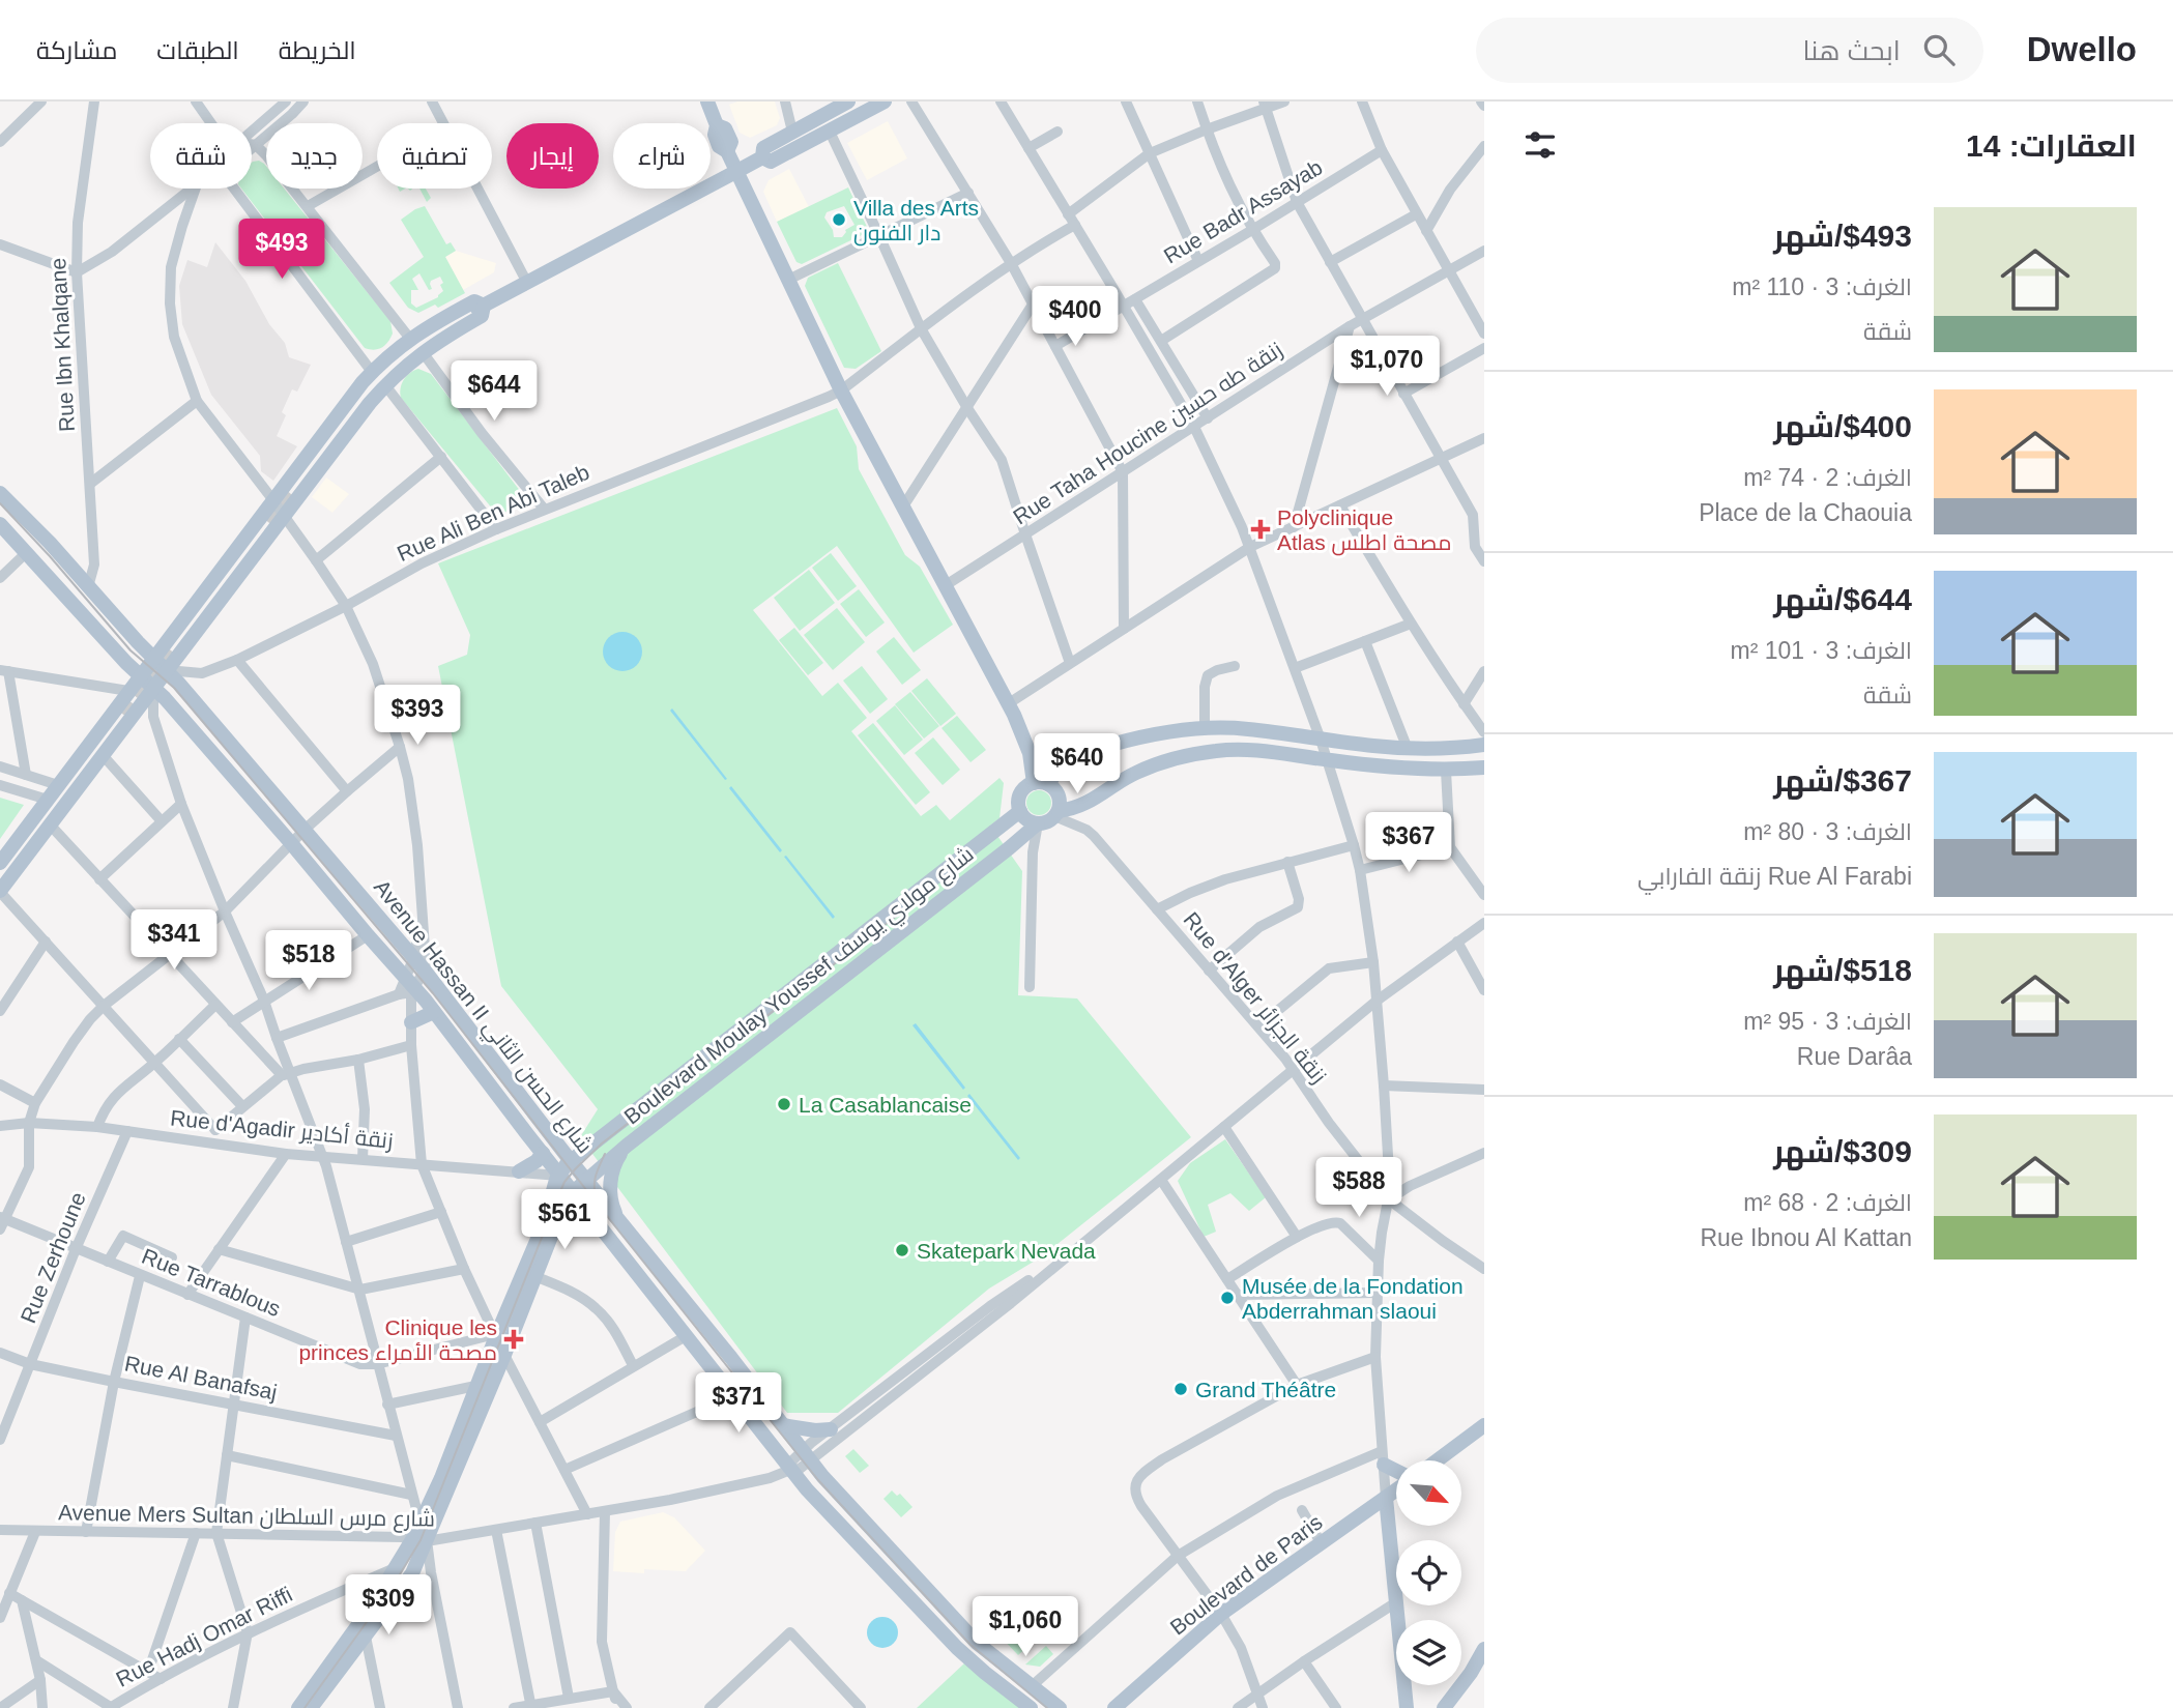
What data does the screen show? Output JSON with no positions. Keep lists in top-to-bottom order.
{
  "streets": {
    "main road": ["Boulevard Moulay Youssef شارع مولاي يوسف", "Avenue Hassan II شارع الحسن الثاني", "Boulevard de Paris"],
    "street": [
      "Rue Badr Assayab",
      "Rue Ibn Khalqane",
      "Rue Taha Houcine زنقة طه حسين",
      "Rue Ali Ben Abi Taleb",
      "Rue d'Alger زنقة الجزائر",
      "Rue d'Agadir زنقة أكادير",
      "Rue Zerhoune",
      "Rue Tarrablous",
      "Rue Al Banafsaj",
      "Avenue Mers Sultan شارع مرس السلطان",
      "Rue Hadj Omar Riffi"
    ]
  },
  "crossings": [
    ["Rue Ibn Khalqane", "Avenue Hassan II شارع الحسن الثاني"],
    ["Rue Ali Ben Abi Taleb", "Avenue Hassan II شارع الحسن الثاني"],
    ["Boulevard Moulay Youssef شارع مولاي يوسف", "Rue d'Alger زنقة الجزائر"],
    ["Boulevard Moulay Youssef شارع مولاي يوسف", "Avenue Hassan II شارع الحسن الثاني"],
    ["Boulevard Moulay Youssef شارع مولاي يوسف", "Rue d'Agadir زنقة أكادير"],
    ["Avenue Hassan II شارع الحسن الثاني", "Rue d'Agadir زنقة أكادير"],
    ["Avenue Hassan II شارع الحسن الثاني", "Avenue Mers Sultan شارع مرس السلطان"],
    ["Rue d'Agadir زنقة أكادير", "Rue Zerhoune"],
    ["Rue Zerhoune", "Rue Tarrablous"],
    ["Rue Zerhoune", "Rue Al Banafsaj"]
  ],
  "places": {
    "other": [
      "Villa des Arts دار الفنون",
      "La Casablancaise",
      "Skatepark Nevada",
      "Musée de la Fondation Abderrahman slaoui",
      "Grand Théâtre"
    ],
    "health": ["Polyclinique Atlas مصحة اطلس", "Clinique les princes مصحة الأمراء"]
  },
  "north": "bottom right",
  "page": {
    "header": "Dwello",
    "search": "ابحث هنا",
    "nav": ["الخريطة", "الطبقات", "مشاركة"],
    "heading": "العقارات: 14",
    "chip": [
      "شراء",
      "إيجار",
      "تصفية",
      "جديد",
      "شقة"
    ],
    "list": [
      {
        "name": "$493/شهر",
        "note": "الغرف: 3 · 110 m² · شقة"
      },
      {
        "name": "$400/شهر",
        "note": "الغرف: 2 · 74 m² · Place de la Chaouia"
      },
      {
        "name": "$644/شهر",
        "note": "الغرف: 3 · 101 m² · شقة"
      },
      {
        "name": "$367/شهر",
        "note": "الغرف: 3 · 80 m² · Rue Al Farabi زنقة الفارابي"
      },
      {
        "name": "$518/شهر",
        "note": "الغرف: 3 · 95 m² · Rue Darâa"
      },
      {
        "name": "$309/شهر",
        "note": "الغرف: 2 · 68 m² · Rue Ibnou Al Kattan"
      }
    ],
    "price": [
      "$493",
      "$400",
      "$1,070",
      "$644",
      "$393",
      "$640",
      "$367",
      "$341",
      "$518",
      "$588",
      "$561",
      "$371",
      "$309",
      "$1,060"
    ]
  }
}
